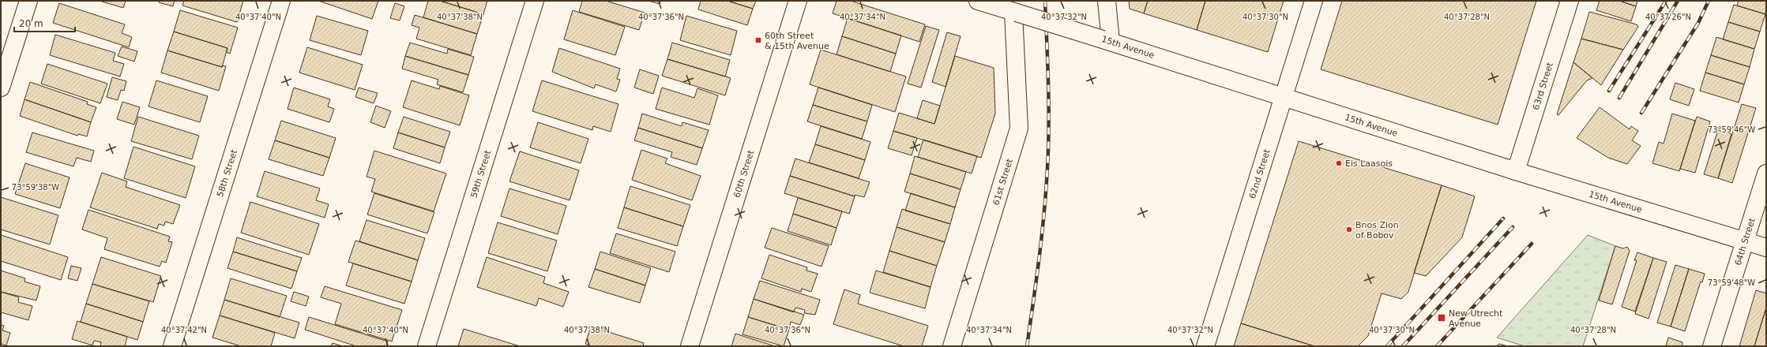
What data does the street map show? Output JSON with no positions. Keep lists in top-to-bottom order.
{
  "streets": {
    "street": [
      "15th Avenue",
      "63rd Street",
      "58th Street",
      "59th Street",
      "60th Street",
      "62nd Street",
      "61st Street",
      "64th Street"
    ]
  },
  "crossings": [
    ["15th Avenue", "63rd Street"],
    ["15th Avenue", "62nd Street"],
    ["15th Avenue", "61st Street"],
    ["15th Avenue", "64th Street"]
  ],
  "places": {
    "transit": ["60th Street & 15th Avenue", "New Utrecht Avenue"],
    "other": ["Eis Laasois", "Bnos Zion of Bobov"]
  },
  "scale_bar": "20 m",
  "coordinates": [
    "40°37'40\"N",
    "40°37'38\"N",
    "40°37'36\"N",
    "40°37'34\"N",
    "40°37'32\"N",
    "40°37'30\"N",
    "40°37'28\"N",
    "40°37'26\"N",
    "73°59'46\"W",
    "73°59'38\"W",
    "73°59'48\"W",
    "40°37'42\"N"
  ]
}
